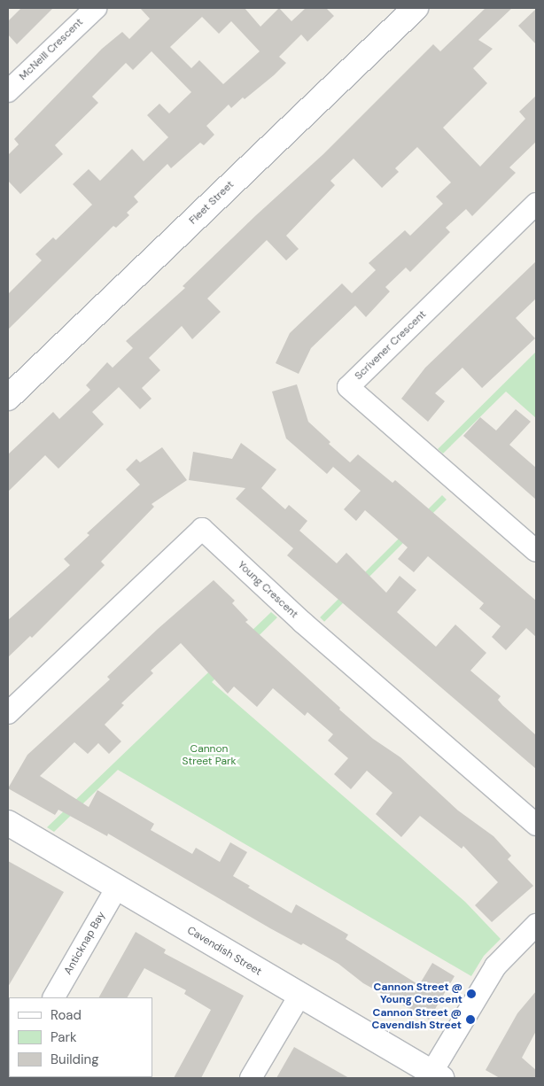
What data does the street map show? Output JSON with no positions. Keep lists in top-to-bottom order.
{
  "streets": {
    "street": [
      "McNeill Crescent",
      "Fleet Street",
      "Scrivener Crescent",
      "Young Crescent",
      "Anticknap Bay",
      "Cavendish Street"
    ]
  },
  "crossings": [
    ["Anticknap Bay", "Cavendish Street"]
  ],
  "parks": ["Cannon Street Park"],
  "places": ["Cannon Street @ Young Crescent", "Cannon Street @ Cavendish Street"],
  "legend": ["Road", "Park", "Building"]
}
